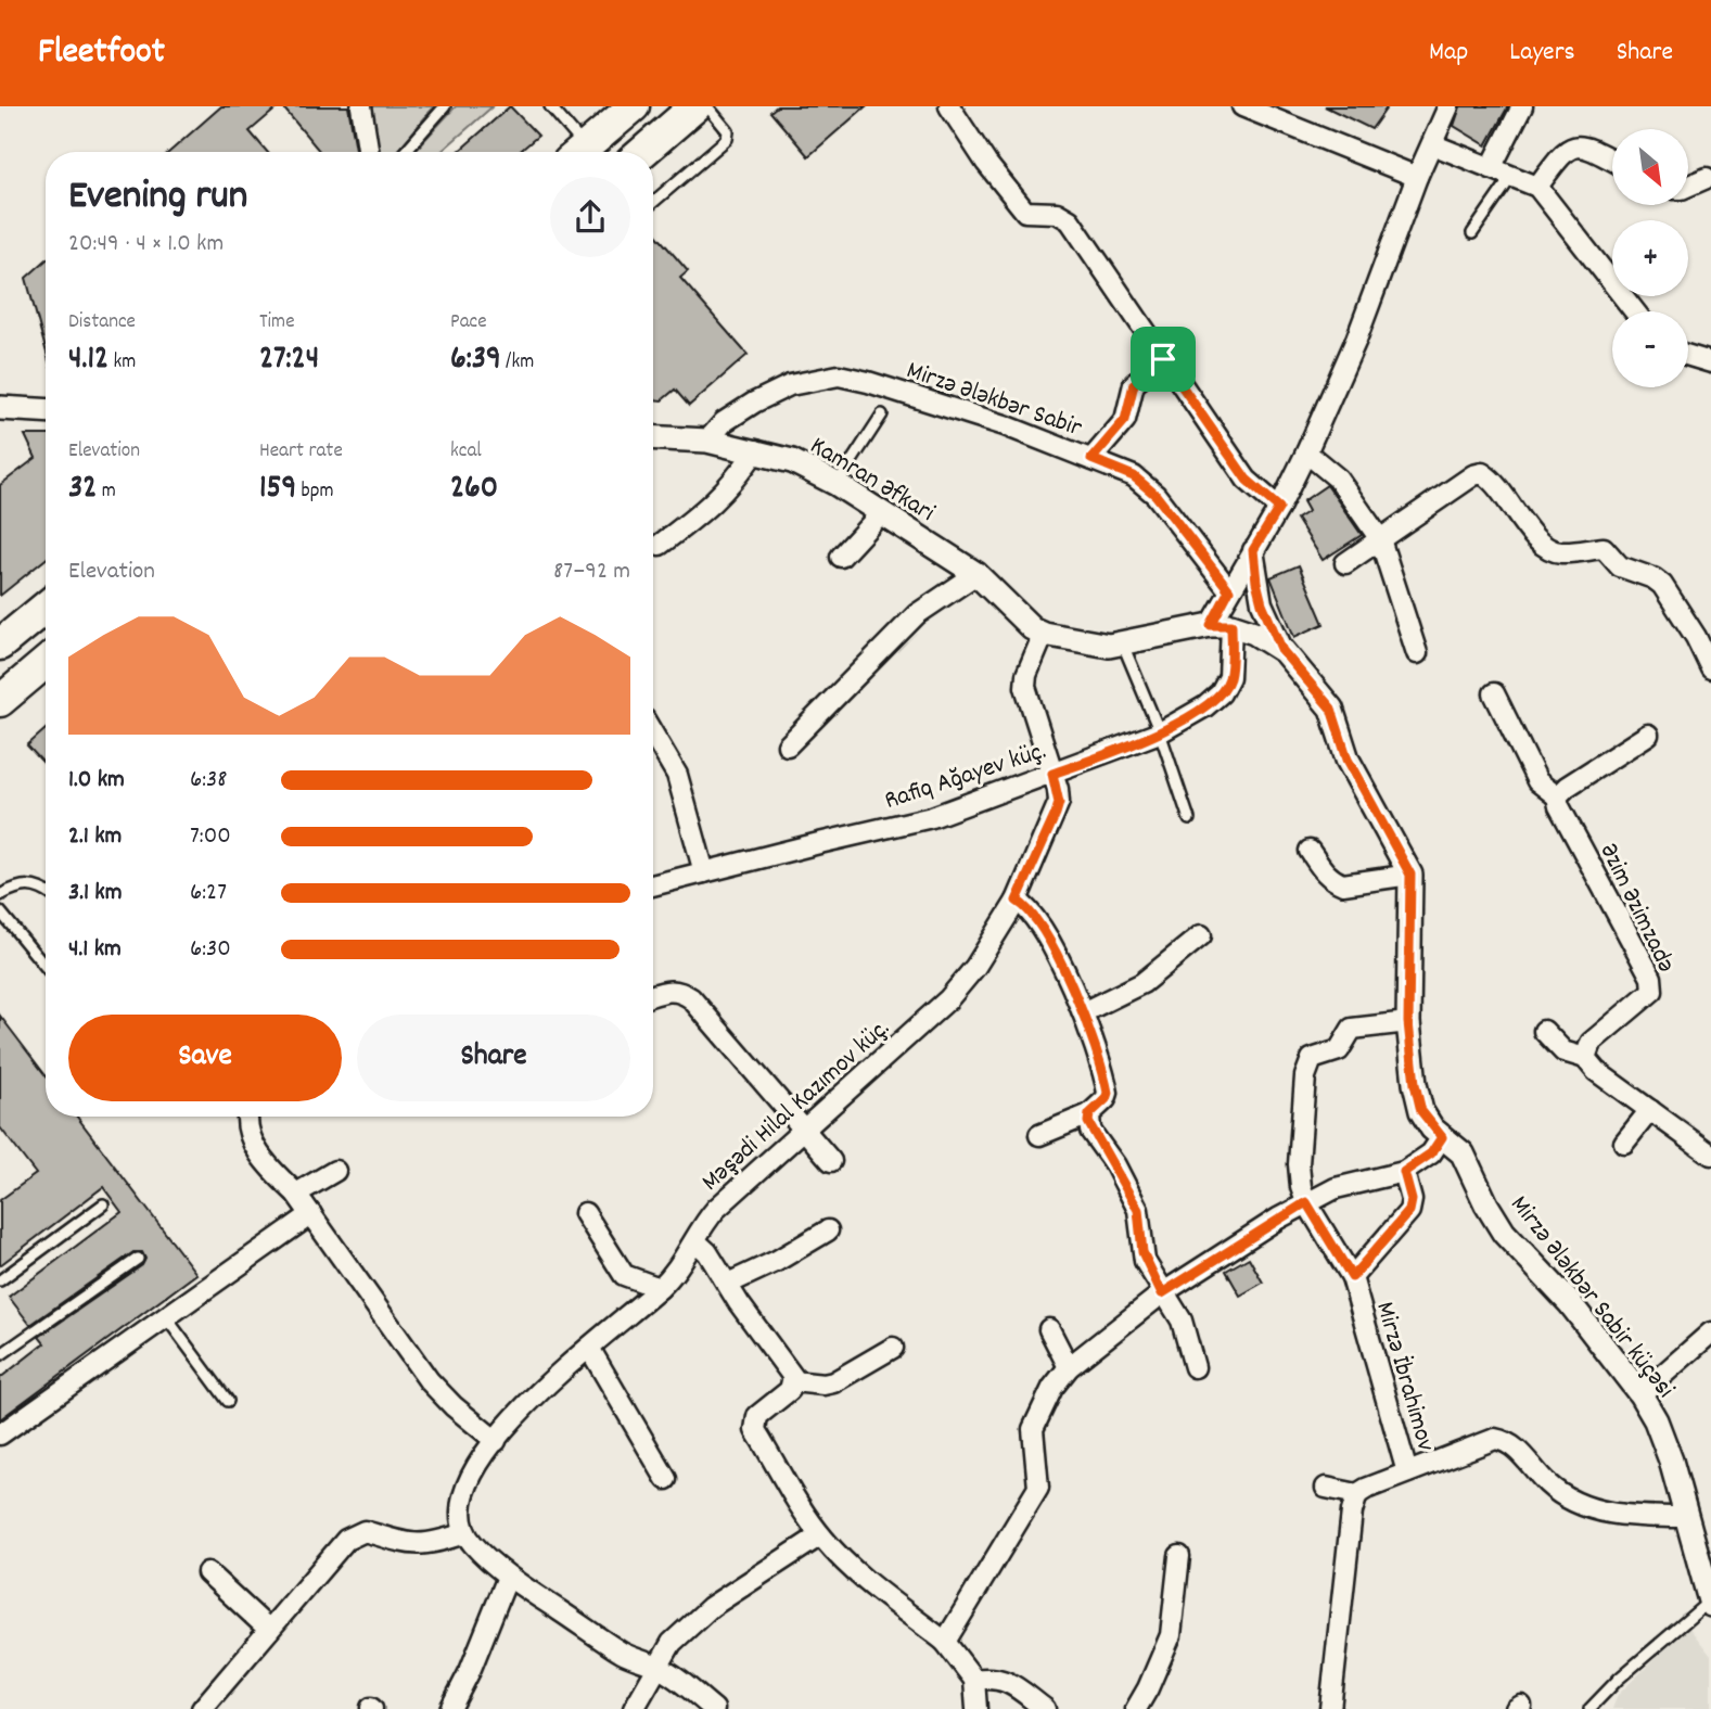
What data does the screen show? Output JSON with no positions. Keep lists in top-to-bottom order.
{
  "streets": {
    "street": [
      "Mirzə Ələkbər Sabir",
      "Kamran Əfkari",
      "Rafiq Ağayev küç.",
      "Əzim Əzimzadə",
      "Məşədi Hilal Kazımov küç.",
      "Mirzə Ələkbər Sabir küçəsi",
      "Mirzə İbrahimov"
    ]
  },
  "crossings": [
    ["Mirzə Ələkbər Sabir", "Kamran Əfkari"],
    ["Kamran Əfkari", "Məşədi Hilal Kazımov küç."],
    ["Rafiq Ağayev küç.", "Məşədi Hilal Kazımov küç."],
    ["Rafiq Ağayev küç.", "Mirzə Ələkbər Sabir küçəsi"],
    ["Mirzə Ələkbər Sabir küçəsi", "Mirzə İbrahimov"]
  ],
  "north": "bottom right",
  "page": {
    "header": "Fleetfoot",
    "nav": ["Map", "Layers", "Share"],
    "map_buttons": ["+", "−"],
    "heading": ["Evening run", "20:49 · 4 × 1.0 km"],
    "stats": [
      ["Distance", "4.12 km"],
      ["Time", "27:24"],
      ["Pace", "6:39 /km"],
      ["Elevation", "32 m"],
      ["Heart rate", "159 bpm"],
      ["kcal", "260"]
    ],
    "chart": ["Elevation", "87–92 m"],
    "list": [
      {
        "name": "1.0 km",
        "note": "6:38"
      },
      {
        "name": "2.1 km",
        "note": "7:00"
      },
      {
        "name": "3.1 km",
        "note": "6:27"
      },
      {
        "name": "4.1 km",
        "note": "6:30"
      }
    ],
    "buttons": ["Save", "Share"]
  }
}
